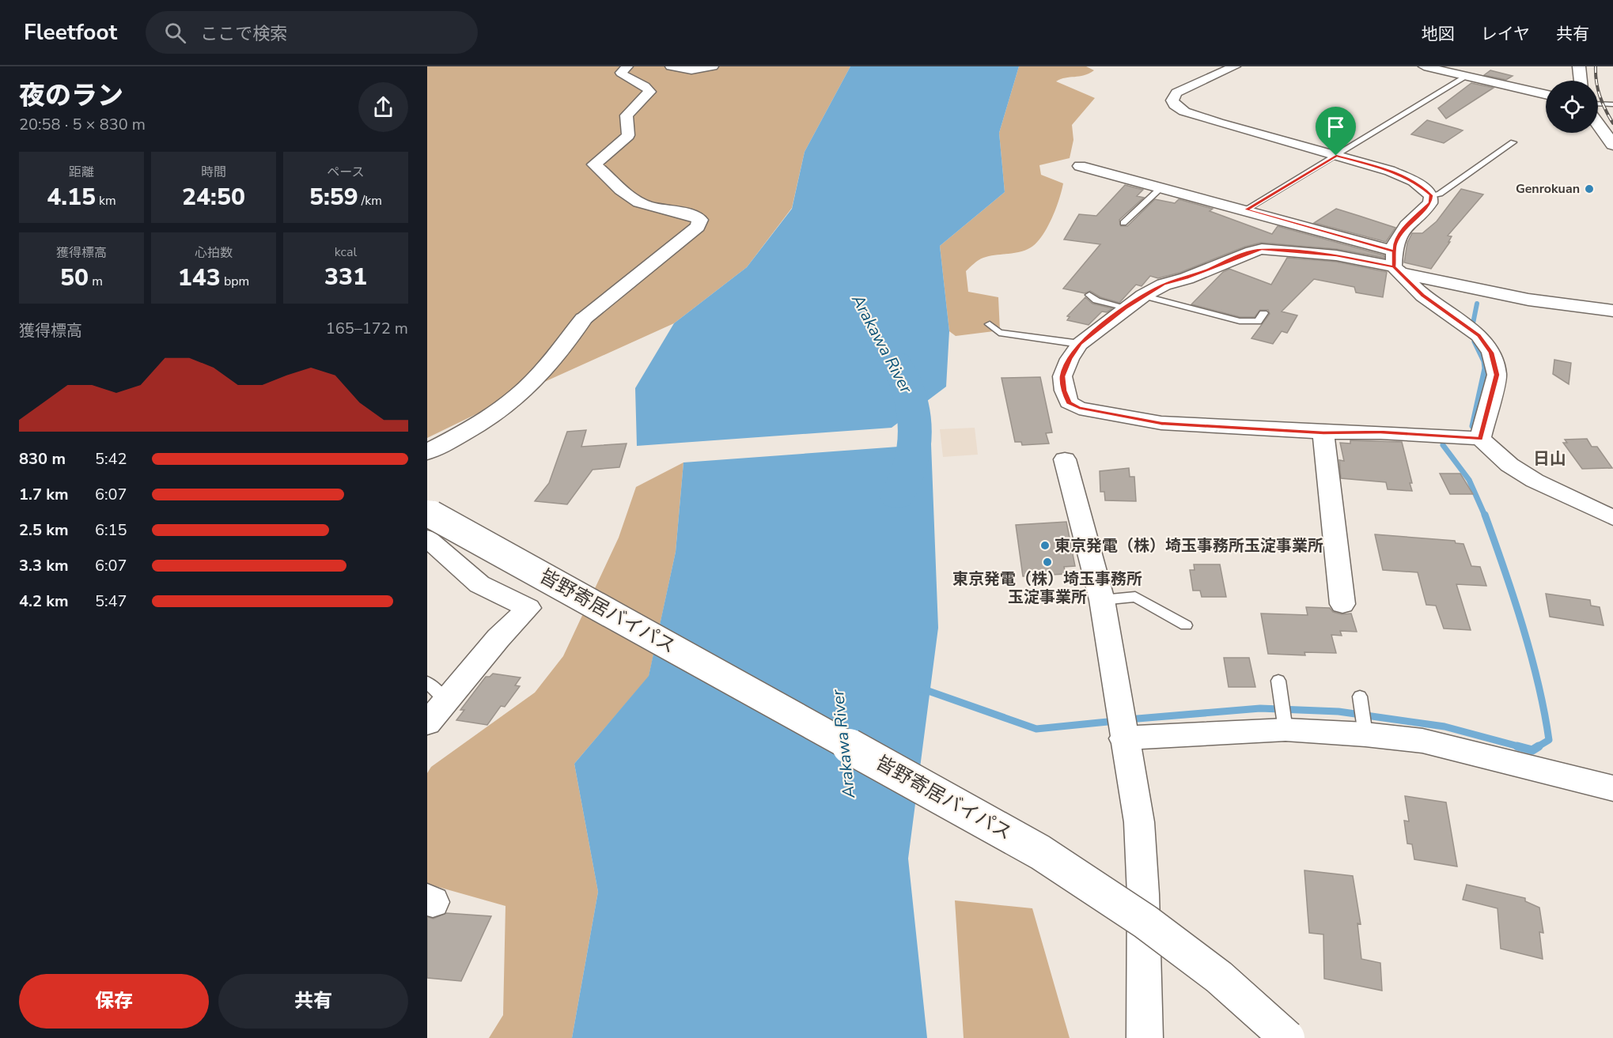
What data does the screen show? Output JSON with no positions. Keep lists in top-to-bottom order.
{
  "streets": {
    "main road": ["皆野寄居バイパス"]
  },
  "districts": ["日山"],
  "water": ["Arakawa River"],
  "places": ["Genrokuan", "東京発電（株）埼玉事務所玉淀事業所", "東京発電（株）埼玉事務所 玉淀事業所"],
  "page": {
    "header": "Fleetfoot",
    "search": "ここで検索",
    "nav": ["地図", "レイヤ", "共有"],
    "heading": ["夜のラン", "20:58 · 5 × 830 m"],
    "stats": [
      ["距離", "4.15 km"],
      ["時間", "24:50"],
      ["ペース", "5:59 /km"],
      ["獲得標高", "50 m"],
      ["心拍数", "143 bpm"],
      ["kcal", "331"]
    ],
    "chart": ["獲得標高", "165–172 m"],
    "list": [
      {
        "name": "830 m",
        "note": "5:42"
      },
      {
        "name": "1.7 km",
        "note": "6:07"
      },
      {
        "name": "2.5 km",
        "note": "6:15"
      },
      {
        "name": "3.3 km",
        "note": "6:07"
      },
      {
        "name": "4.2 km",
        "note": "5:47"
      }
    ],
    "buttons": ["保存", "共有"]
  }
}
